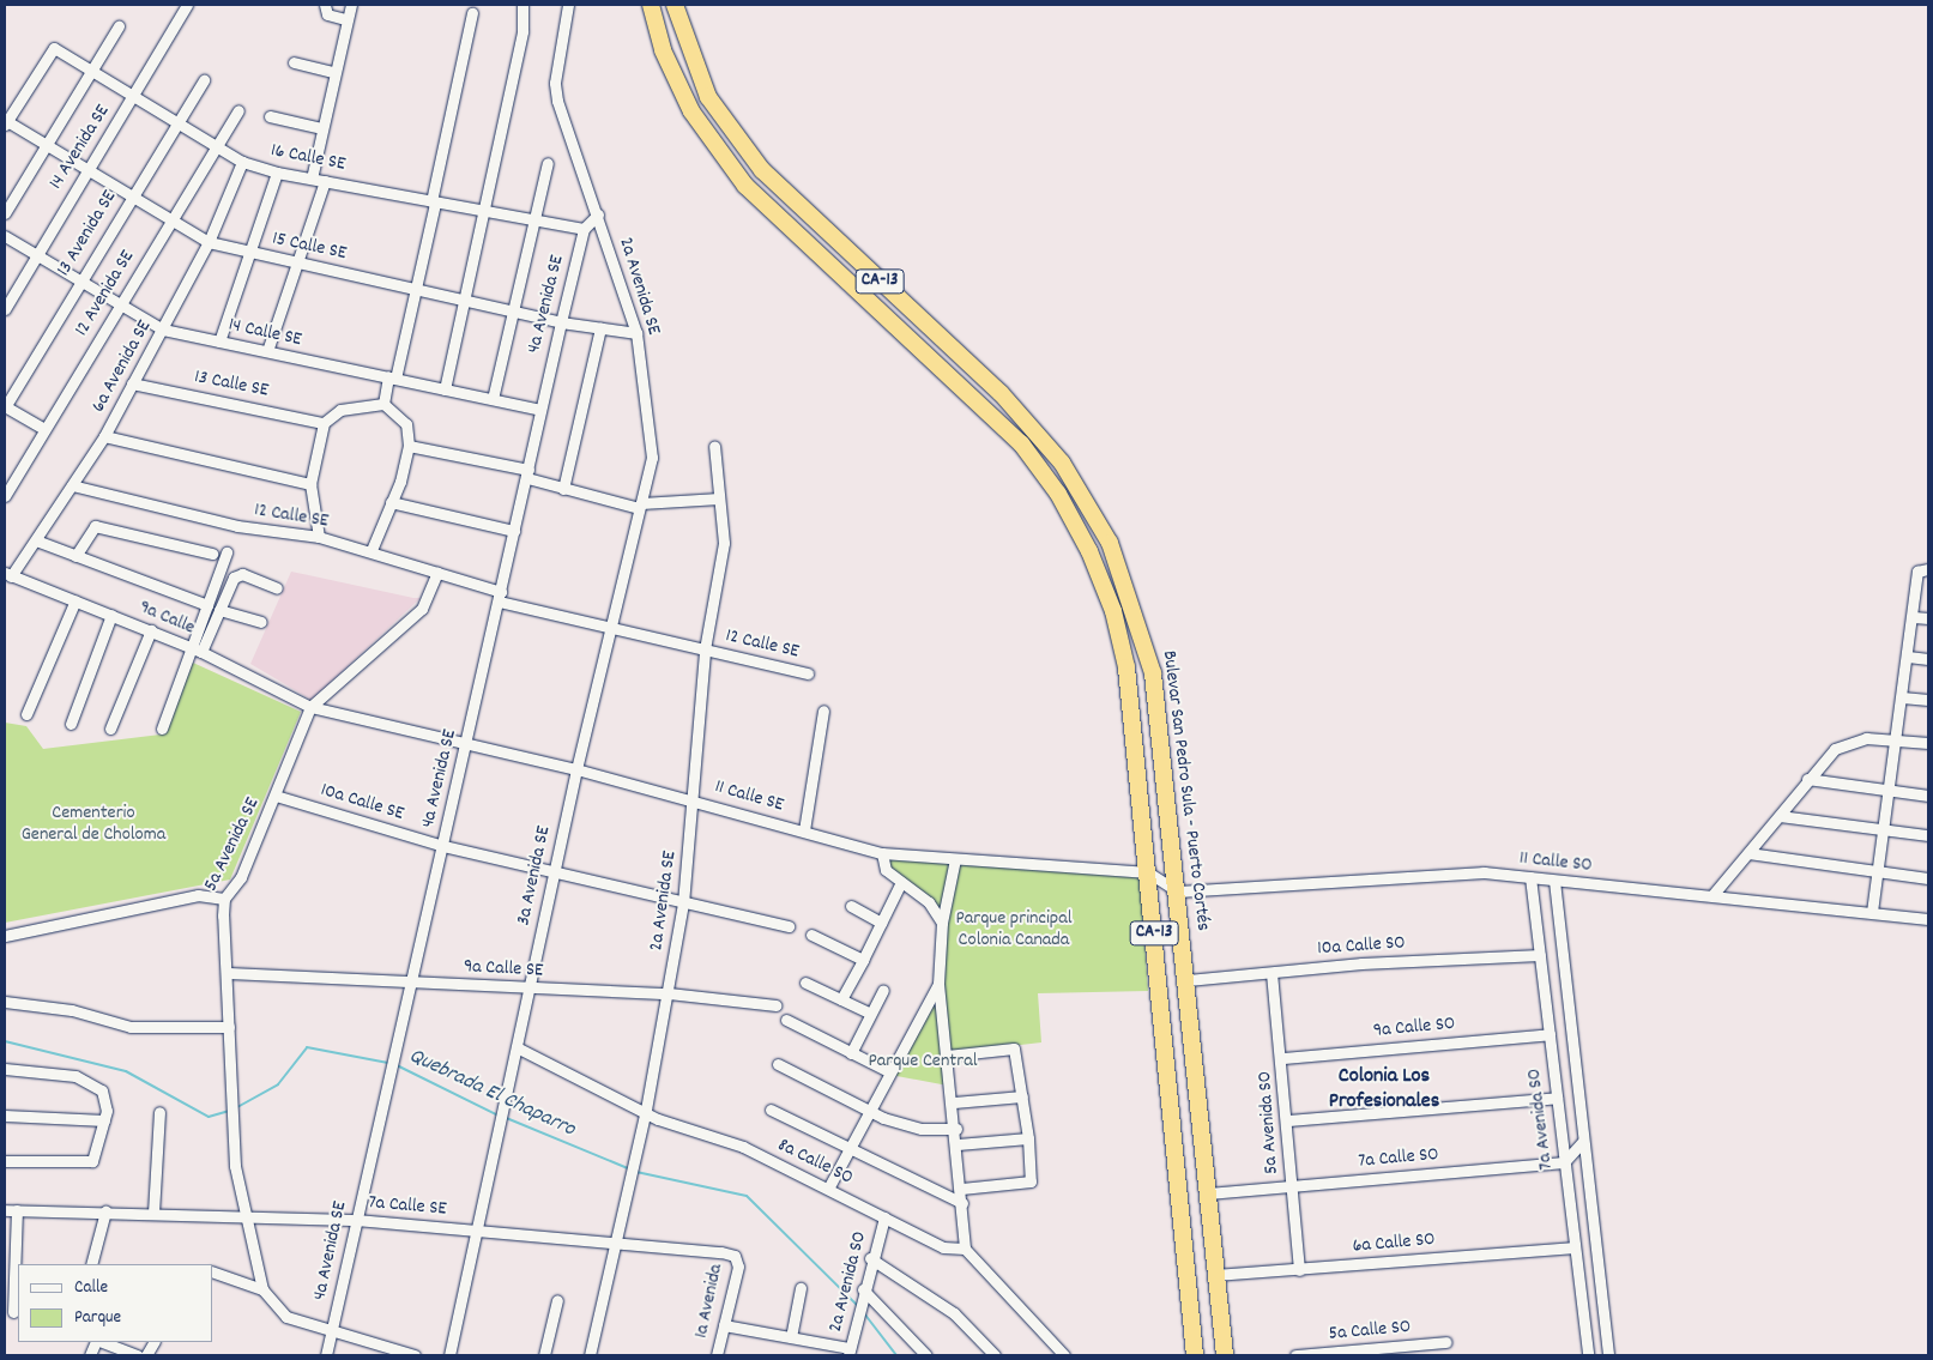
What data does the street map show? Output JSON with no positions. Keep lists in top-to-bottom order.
{
  "streets": {
    "highway": ["CA-13", "Bulevar San Pedro Sula - Puerto Cortés"],
    "street": [
      "14 Avenida SE",
      "16 Calle SE",
      "13 Avenida SE",
      "15 Calle SE",
      "2a Avenida SE",
      "12 Avenida SE",
      "4a Avenida SE",
      "14 Calle SE",
      "6a Avenida SE",
      "13 Calle SE",
      "12 Calle SE",
      "9a Calle",
      "11 Calle SE",
      "10a Calle SE",
      "5a Avenida SE",
      "11 Calle SO",
      "3a Avenida SE",
      "10a Calle SO",
      "9a Calle SE",
      "9a Calle SO",
      "7a Avenida SO",
      "5a Avenida SO",
      "7a Calle SO",
      "8a Calle SO",
      "7a Calle SE",
      "6a Calle SO",
      "2a Avenida SO",
      "1a Avenida",
      "5a Calle SO"
    ]
  },
  "crossings": [
    ["14 Avenida SE", "16 Calle SE"],
    ["14 Avenida SE", "15 Calle SE"],
    ["14 Avenida SE", "14 Calle SE"],
    ["16 Calle SE", "13 Avenida SE"],
    ["16 Calle SE", "15 Calle SE"],
    ["16 Calle SE", "12 Avenida SE"],
    ["16 Calle SE", "4a Avenida SE"],
    ["16 Calle SE", "6a Avenida SE"],
    ["13 Avenida SE", "15 Calle SE"],
    ["13 Avenida SE", "14 Calle SE"],
    ["15 Calle SE", "2a Avenida SE"],
    ["15 Calle SE", "12 Avenida SE"],
    ["15 Calle SE", "4a Avenida SE"],
    ["15 Calle SE", "6a Avenida SE"],
    ["CA-13", "11 Calle SE"],
    ["2a Avenida SE", "4a Avenida SE"],
    ["2a Avenida SE", "12 Calle SE"],
    ["2a Avenida SE", "11 Calle SE"],
    ["2a Avenida SE", "10a Calle SE"],
    ["2a Avenida SE", "3a Avenida SE"],
    ["2a Avenida SE", "9a Calle SE"],
    ["2a Avenida SE", "8a Calle SO"],
    ["2a Avenida SE", "7a Calle SE"],
    ["12 Avenida SE", "14 Calle SE"],
    ["4a Avenida SE", "14 Calle SE"],
    ["4a Avenida SE", "12 Calle SE"],
    ["4a Avenida SE", "11 Calle SE"],
    ["4a Avenida SE", "10a Calle SE"],
    ["4a Avenida SE", "9a Calle SE"],
    ["4a Avenida SE", "7a Calle SE"],
    ["14 Calle SE", "6a Avenida SE"],
    ["6a Avenida SE", "13 Calle SE"],
    ["6a Avenida SE", "12 Calle SE"],
    ["6a Avenida SE", "9a Calle"],
    ["12 Calle SE", "5a Avenida SE"],
    ["12 Calle SE", "3a Avenida SE"],
    ["9a Calle", "11 Calle SE"],
    ["9a Calle", "5a Avenida SE"],
    ["Bulevar San Pedro Sula - Puerto Cortés", "11 Calle SE"],
    ["Bulevar San Pedro Sula - Puerto Cortés", "11 Calle SO"],
    ["Bulevar San Pedro Sula - Puerto Cortés", "10a Calle SO"],
    ["Bulevar San Pedro Sula - Puerto Cortés", "7a Calle SO"],
    ["Bulevar San Pedro Sula - Puerto Cortés", "6a Calle SO"],
    ["11 Calle SE", "5a Avenida SE"],
    ["11 Calle SE", "11 Calle SO"],
    ["11 Calle SE", "3a Avenida SE"],
    ["10a Calle SE", "5a Avenida SE"],
    ["10a Calle SE", "3a Avenida SE"],
    ["5a Avenida SE", "9a Calle SE"],
    ["5a Avenida SE", "7a Calle SE"],
    ["11 Calle SO", "7a Avenida SO"],
    ["3a Avenida SE", "9a Calle SE"],
    ["3a Avenida SE", "8a Calle SO"],
    ["3a Avenida SE", "7a Calle SE"],
    ["10a Calle SO", "7a Avenida SO"],
    ["10a Calle SO", "5a Avenida SO"],
    ["9a Calle SO", "7a Avenida SO"],
    ["9a Calle SO", "5a Avenida SO"],
    ["7a Avenida SO", "7a Calle SO"],
    ["7a Avenida SO", "6a Calle SO"],
    ["5a Avenida SO", "7a Calle SO"],
    ["5a Avenida SO", "6a Calle SO"],
    ["8a Calle SO", "2a Avenida SO"],
    ["7a Calle SE", "1a Avenida"]
  ],
  "districts": ["Colonia Los Profesionales"],
  "water": ["Quebrada El Chaparro"],
  "parks": ["Cementerio General de Choloma", "Parque principal Colonia Canada", "Parque Central"],
  "legend": ["Calle", "Parque"]
}
